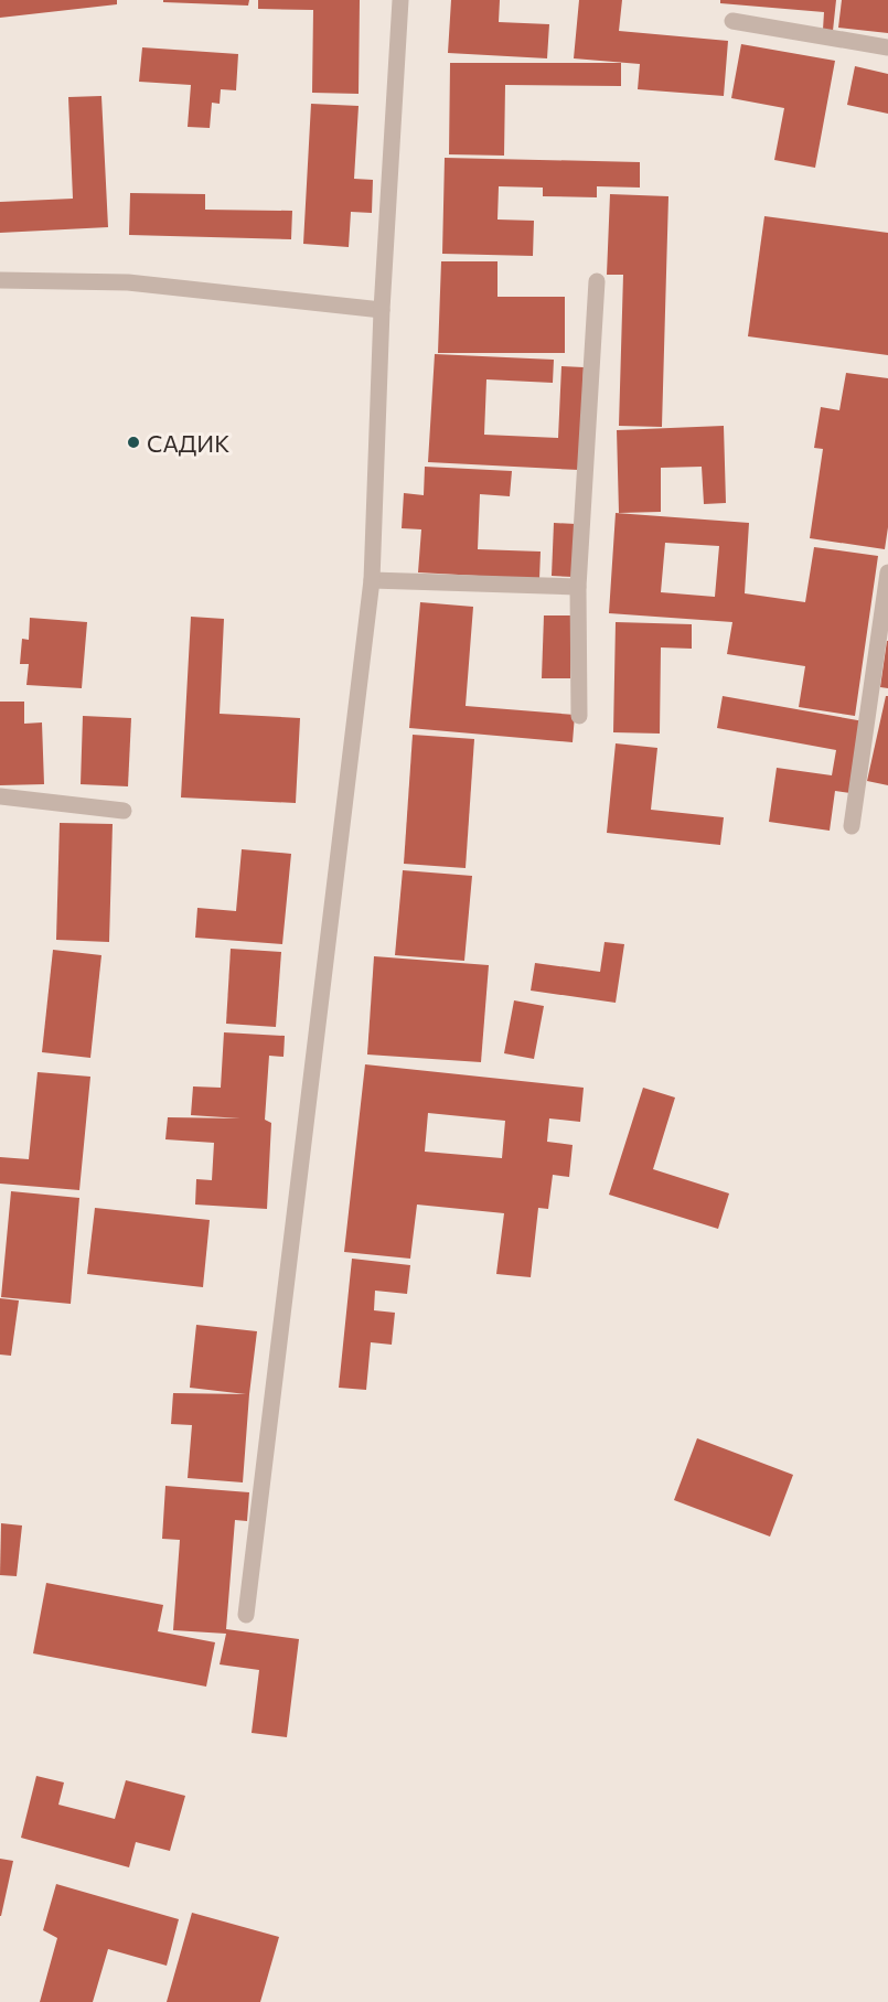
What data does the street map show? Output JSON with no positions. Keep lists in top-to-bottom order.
{
  "places": ["САДИК"]
}
